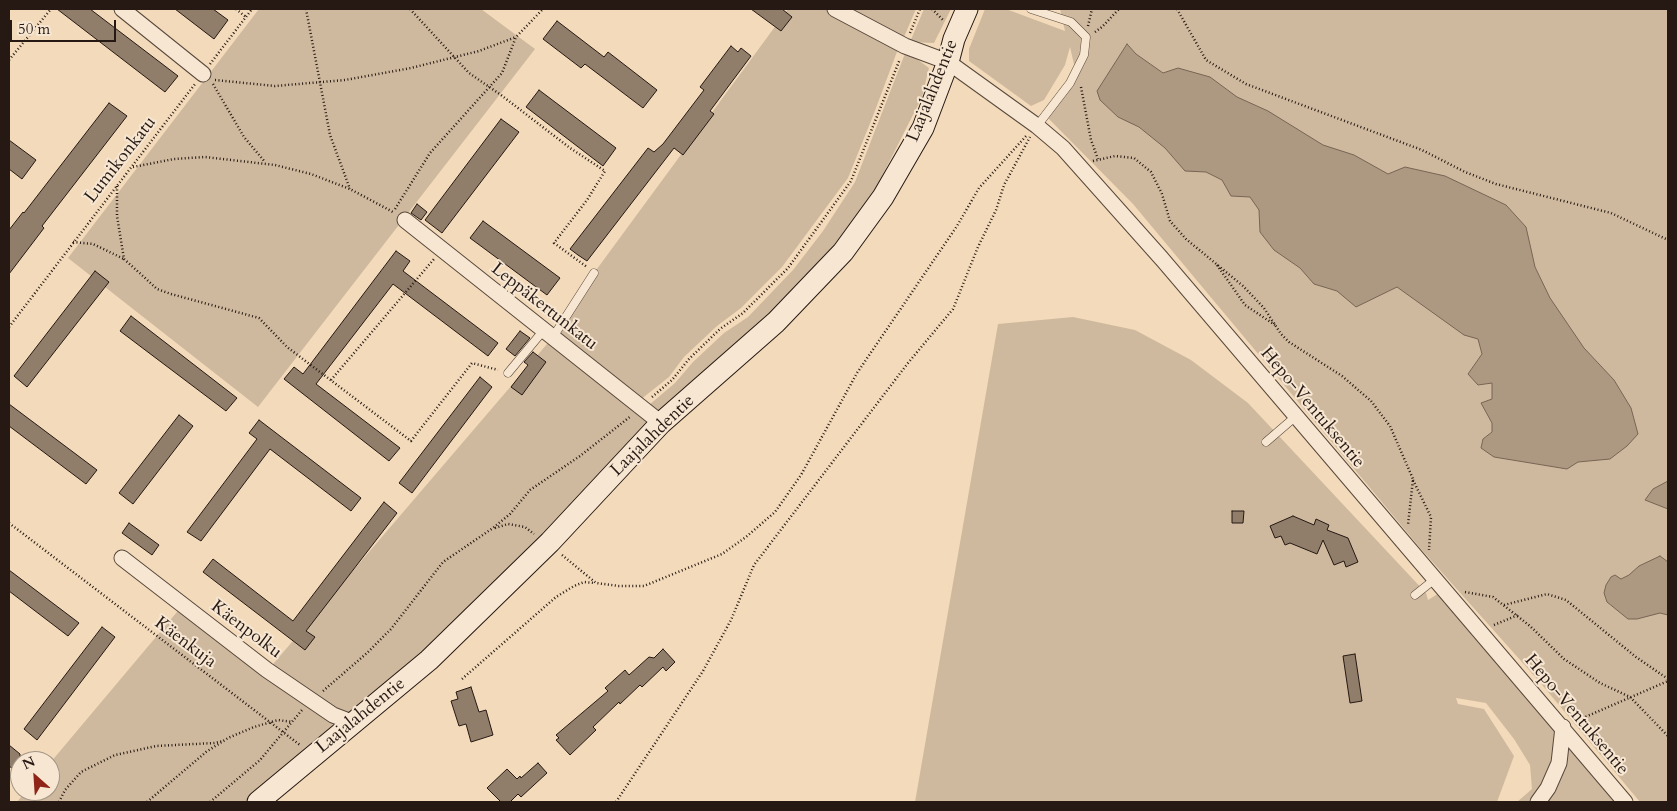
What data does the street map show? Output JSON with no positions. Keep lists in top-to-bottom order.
{
  "streets": {
    "street": [
      "Laajalahdentie",
      "Leppäkertunkatu",
      "Hepo-Ventuksentie",
      "Käenpolku"
    ],
    "path": ["Lumikonkatu", "Käenkuja"]
  },
  "crossings": [
    ["Laajalahdentie", "Leppäkertunkatu"],
    ["Laajalahdentie", "Hepo-Ventuksentie"],
    ["Laajalahdentie", "Käenpolku"],
    ["Laajalahdentie", "Käenkuja"]
  ],
  "scale_bar": "50 m",
  "north": "top left"
}
